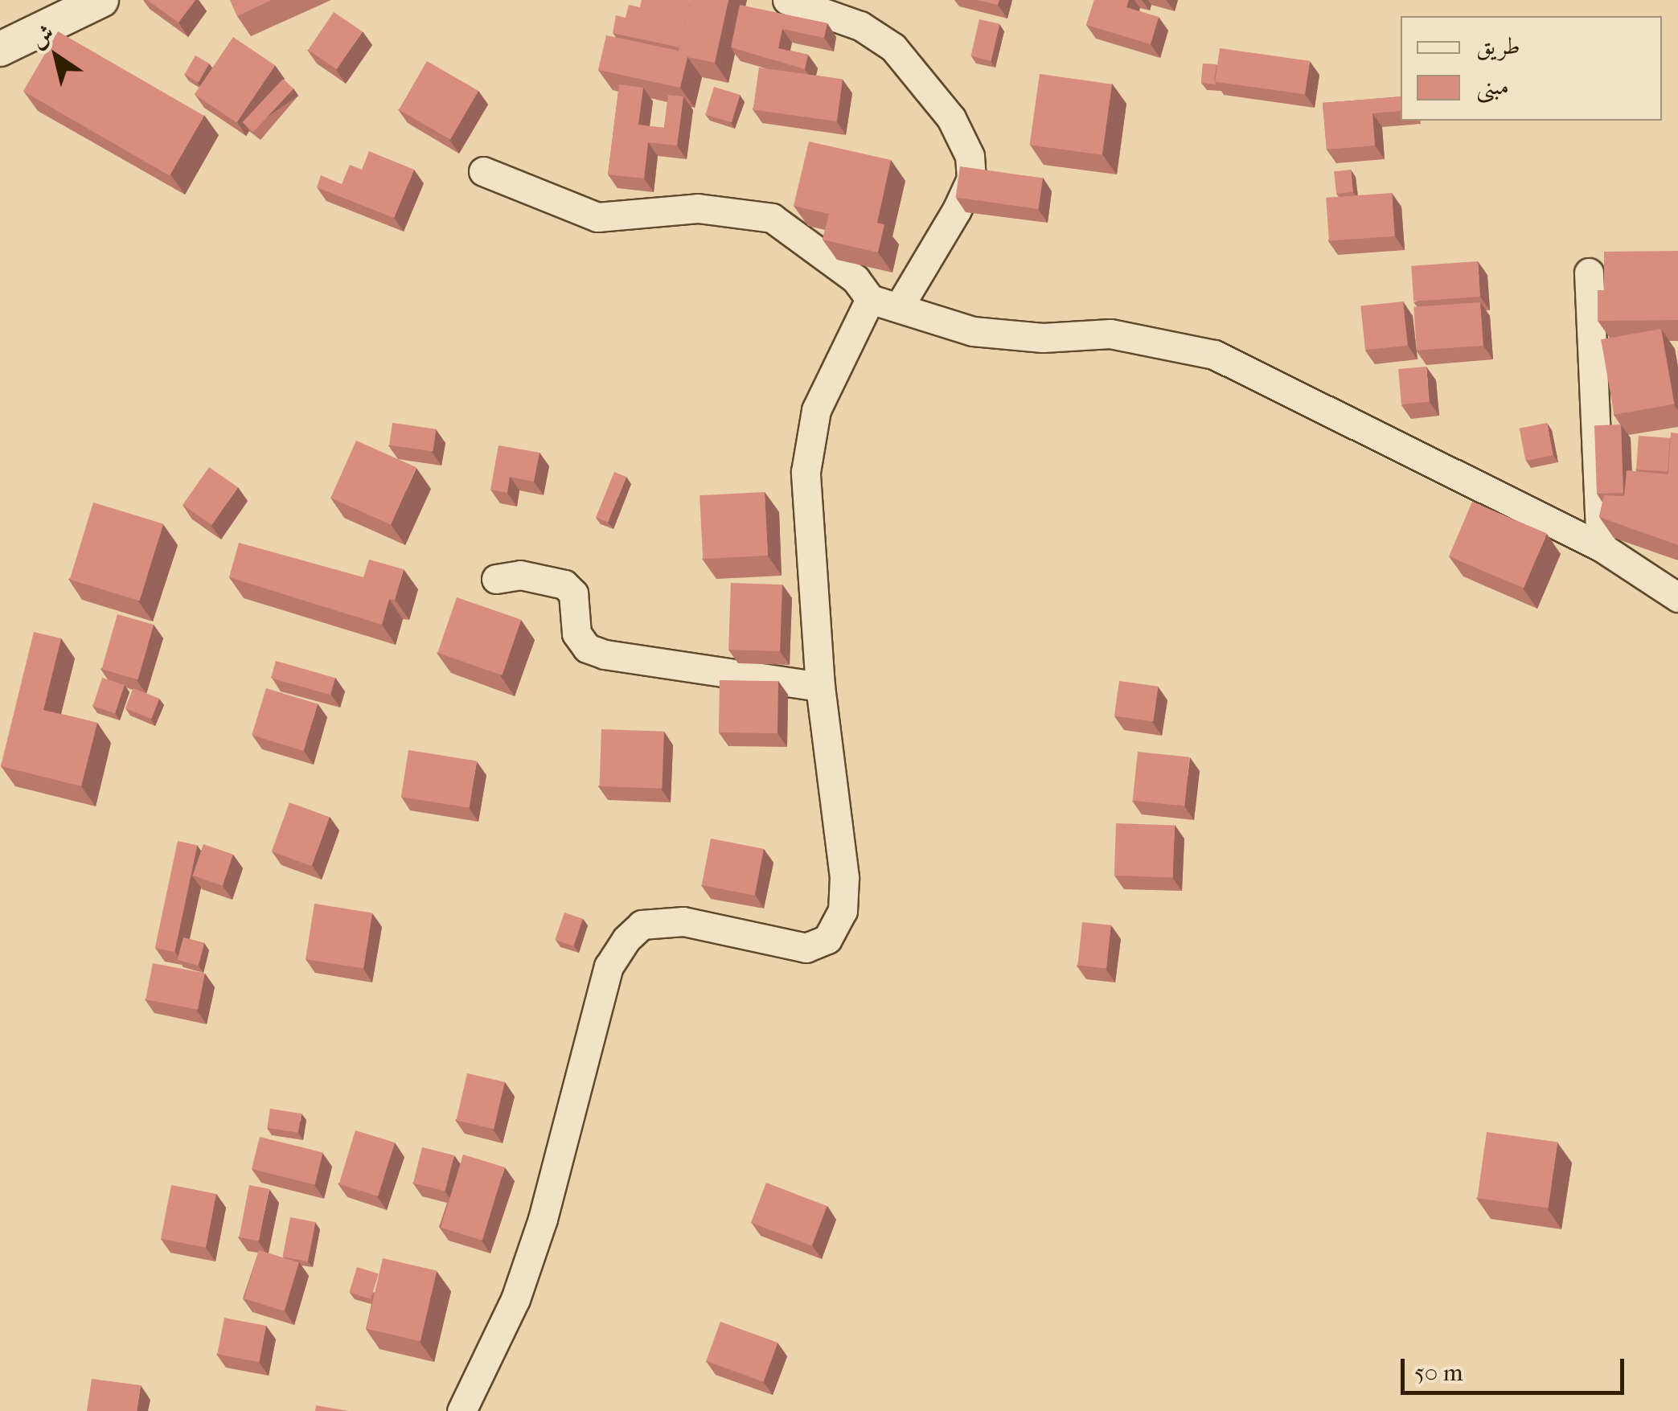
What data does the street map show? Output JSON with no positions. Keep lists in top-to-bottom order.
{
  "legend": ["طريق", "مبنى"],
  "scale_bar": "50 m",
  "north": "top left"
}
